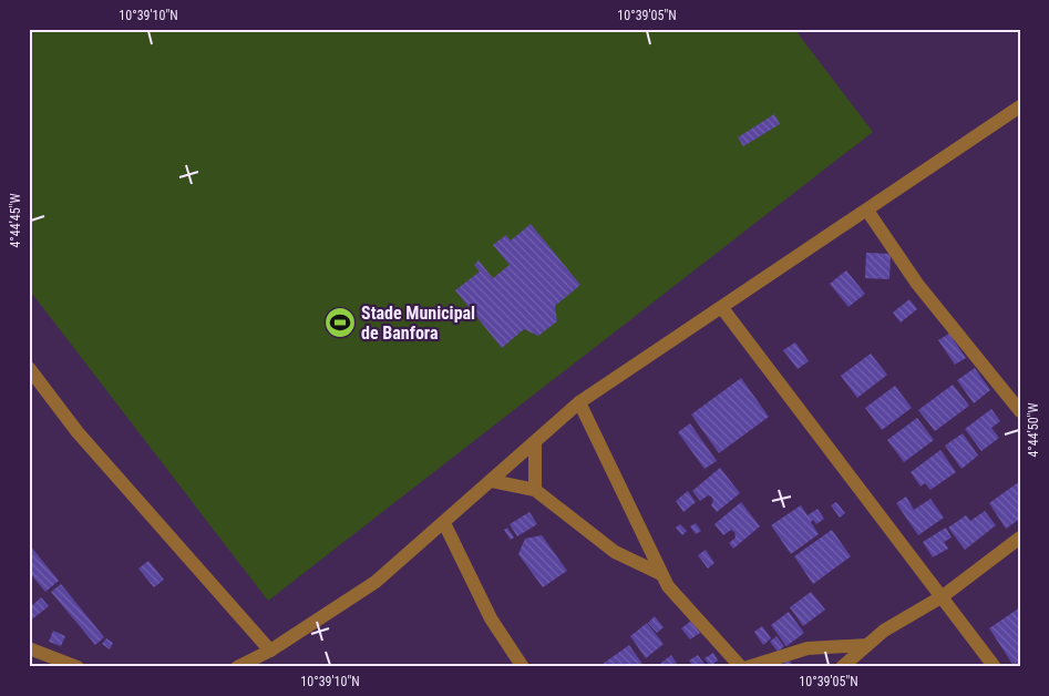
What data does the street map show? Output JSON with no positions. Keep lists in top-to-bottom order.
{
  "places": {
    "sports": ["Stade Municipal de Banfora"]
  },
  "coordinates": [
    "10°39'10\"N",
    "10°39'05\"N",
    "4°44'45\"W",
    "4°44'50\"W"
  ]
}
